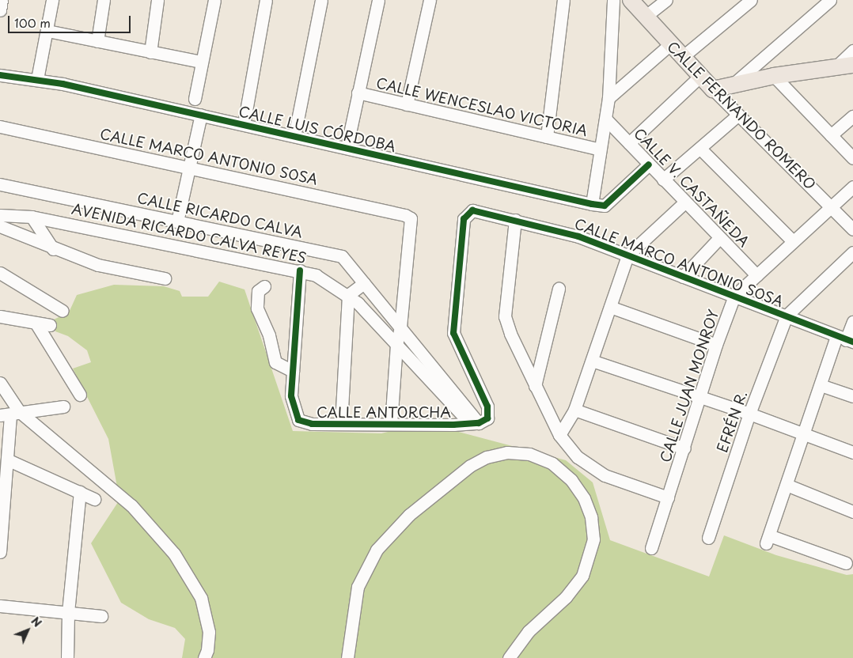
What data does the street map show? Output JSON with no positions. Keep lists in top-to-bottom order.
{
  "streets": {
    "main road": ["CALLE FERNANDO ROMERO"],
    "street": [
      "CALLE WENCESLAO VICTORIA",
      "CALLE LUIS CÓRDOBA",
      "CALLE MARCO ANTONIO SOSA",
      "CALLE V. CASTAÑEDA",
      "CALLE RICARDO CALVA",
      "AVENIDA RICARDO CALVA REYES",
      "CALLE JUAN MONROY",
      "CALLE ANTORCHA",
      "EFRÉN R."
    ]
  },
  "crossings": [
    ["CALLE FERNANDO ROMERO", "CALLE JUAN MONROY"],
    ["CALLE MARCO ANTONIO SOSA", "CALLE RICARDO CALVA"],
    ["CALLE MARCO ANTONIO SOSA", "AVENIDA RICARDO CALVA REYES"],
    ["CALLE MARCO ANTONIO SOSA", "CALLE JUAN MONROY"],
    ["CALLE MARCO ANTONIO SOSA", "CALLE ANTORCHA"],
    ["CALLE MARCO ANTONIO SOSA", "EFRÉN R."],
    ["CALLE V. CASTAÑEDA", "CALLE JUAN MONROY"],
    ["CALLE RICARDO CALVA", "AVENIDA RICARDO CALVA REYES"],
    ["CALLE RICARDO CALVA", "CALLE ANTORCHA"],
    ["AVENIDA RICARDO CALVA REYES", "CALLE ANTORCHA"]
  ],
  "scale_bar": "100 m",
  "north": "top right"
}
